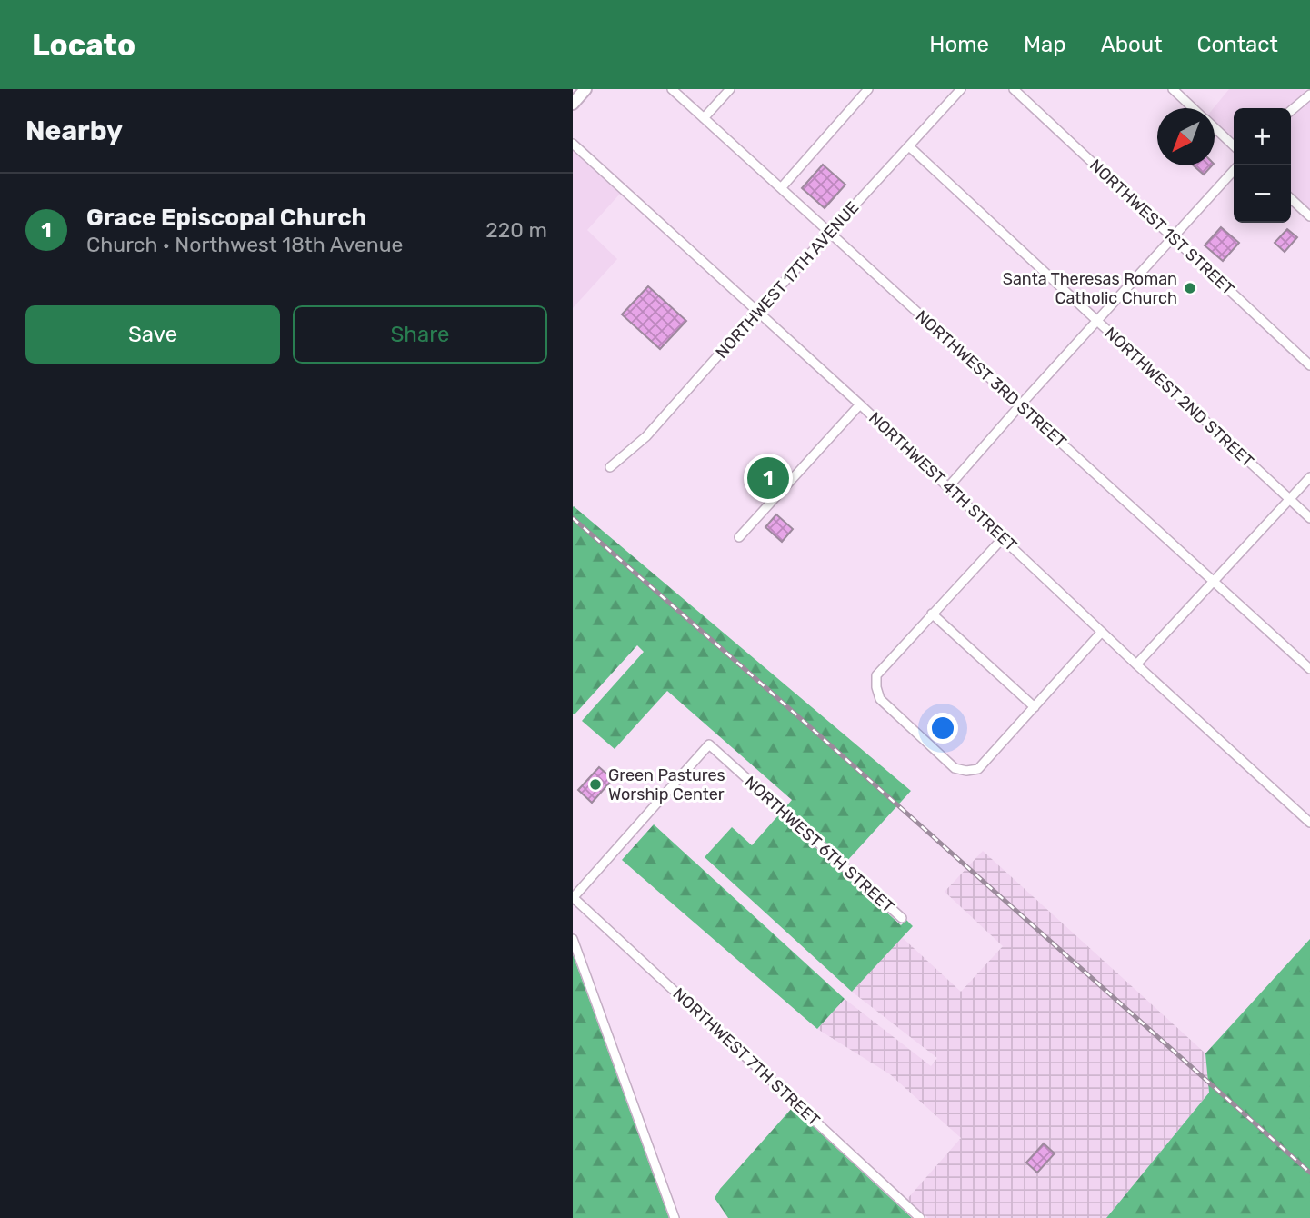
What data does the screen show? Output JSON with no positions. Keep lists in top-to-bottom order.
{
  "streets": {
    "street": [
      "NORTHWEST 1ST STREET",
      "NORTHWEST 17TH AVENUE",
      "NORTHWEST 3RD STREET",
      "NORTHWEST 2ND STREET",
      "NORTHWEST 4TH STREET",
      "NORTHWEST 6TH STREET",
      "NORTHWEST 7TH STREET"
    ]
  },
  "crossings": [
    ["NORTHWEST 17TH AVENUE", "NORTHWEST 3RD STREET"],
    ["NORTHWEST 17TH AVENUE", "NORTHWEST 2ND STREET"],
    ["NORTHWEST 17TH AVENUE", "NORTHWEST 4TH STREET"],
    ["NORTHWEST 6TH STREET", "NORTHWEST 7TH STREET"]
  ],
  "places": ["Santa Theresas Roman Catholic Church", "Green Pastures Worship Center"],
  "north": "bottom left",
  "page": {
    "header": "Locato",
    "nav": [
      "Home",
      "Map",
      "About",
      "Contact"
    ],
    "heading": "Nearby",
    "map_buttons": ["+", "−"],
    "list": [
      {
        "mark": "1",
        "name": "Grace Episcopal Church",
        "note": "Church · Northwest 18th Avenue",
        "value": "220 m"
      }
    ],
    "buttons": ["Save", "Share"],
    "pins": "1"
  }
}
